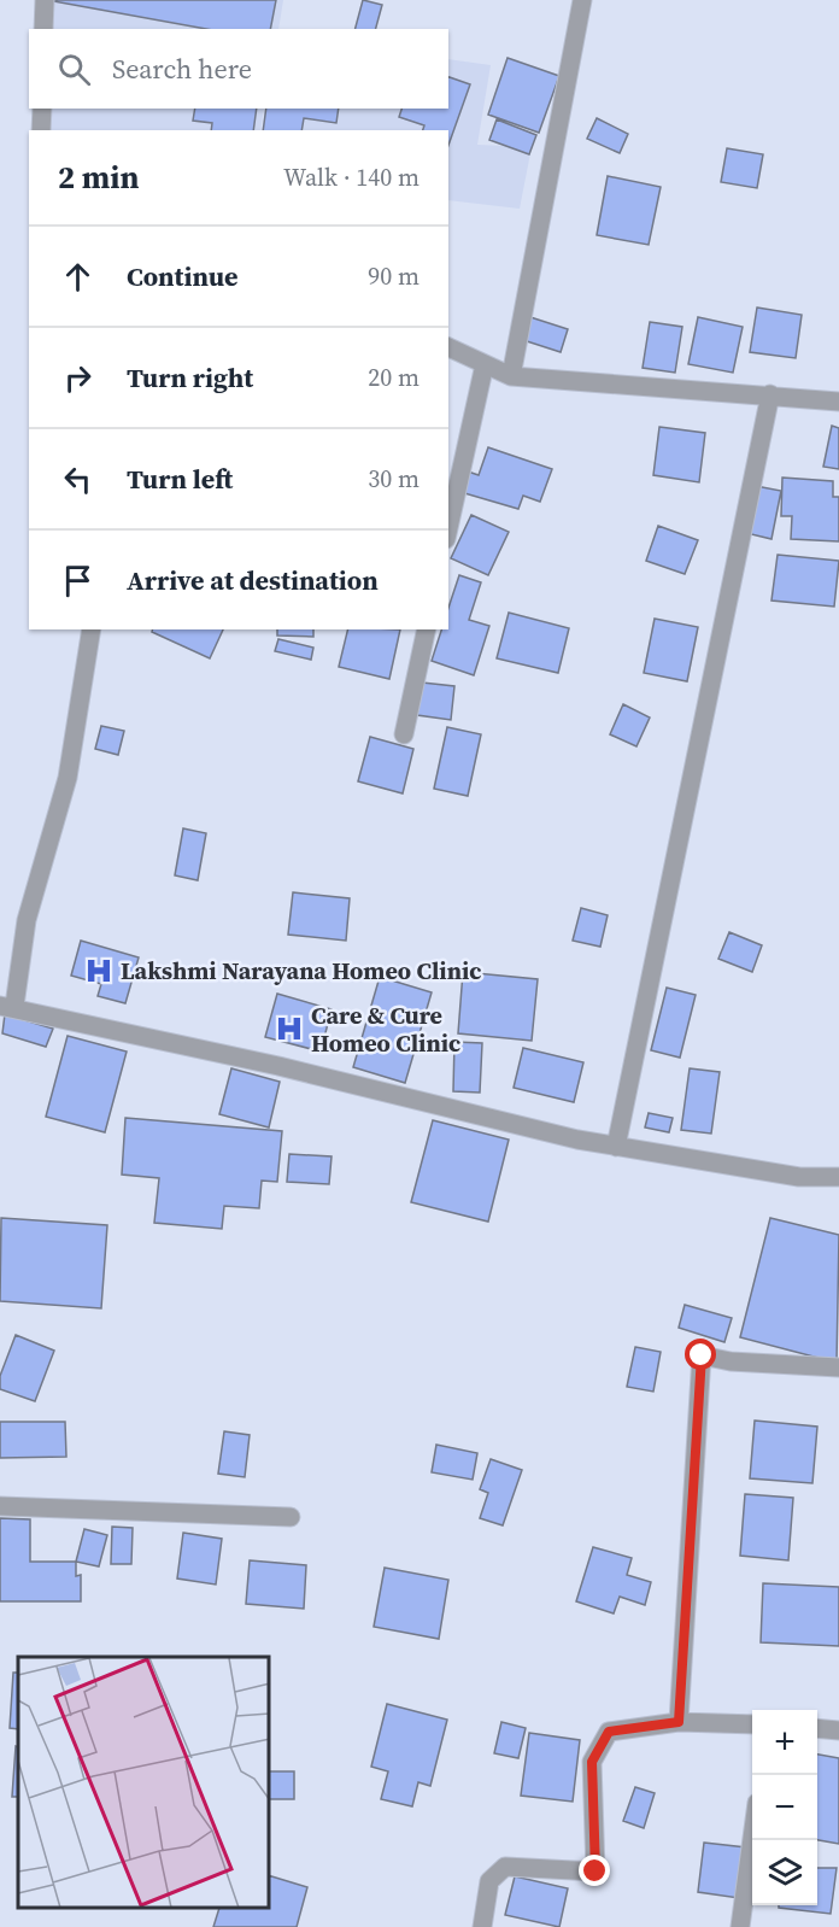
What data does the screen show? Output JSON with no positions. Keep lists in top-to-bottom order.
{
  "places": {
    "hospital": ["Lakshmi Narayana Homeo Clinic", "Care & Cure Homeo Clinic"]
  },
  "page": {
    "search": "Search here",
    "heading": ["2 min", "Walk · 140 m"],
    "list": [
      ["Continue", "90 m"],
      ["Turn right", "20 m"],
      ["Turn left", "30 m"],
      "Arrive at destination"
    ],
    "map_buttons": ["+", "−"]
  }
}
